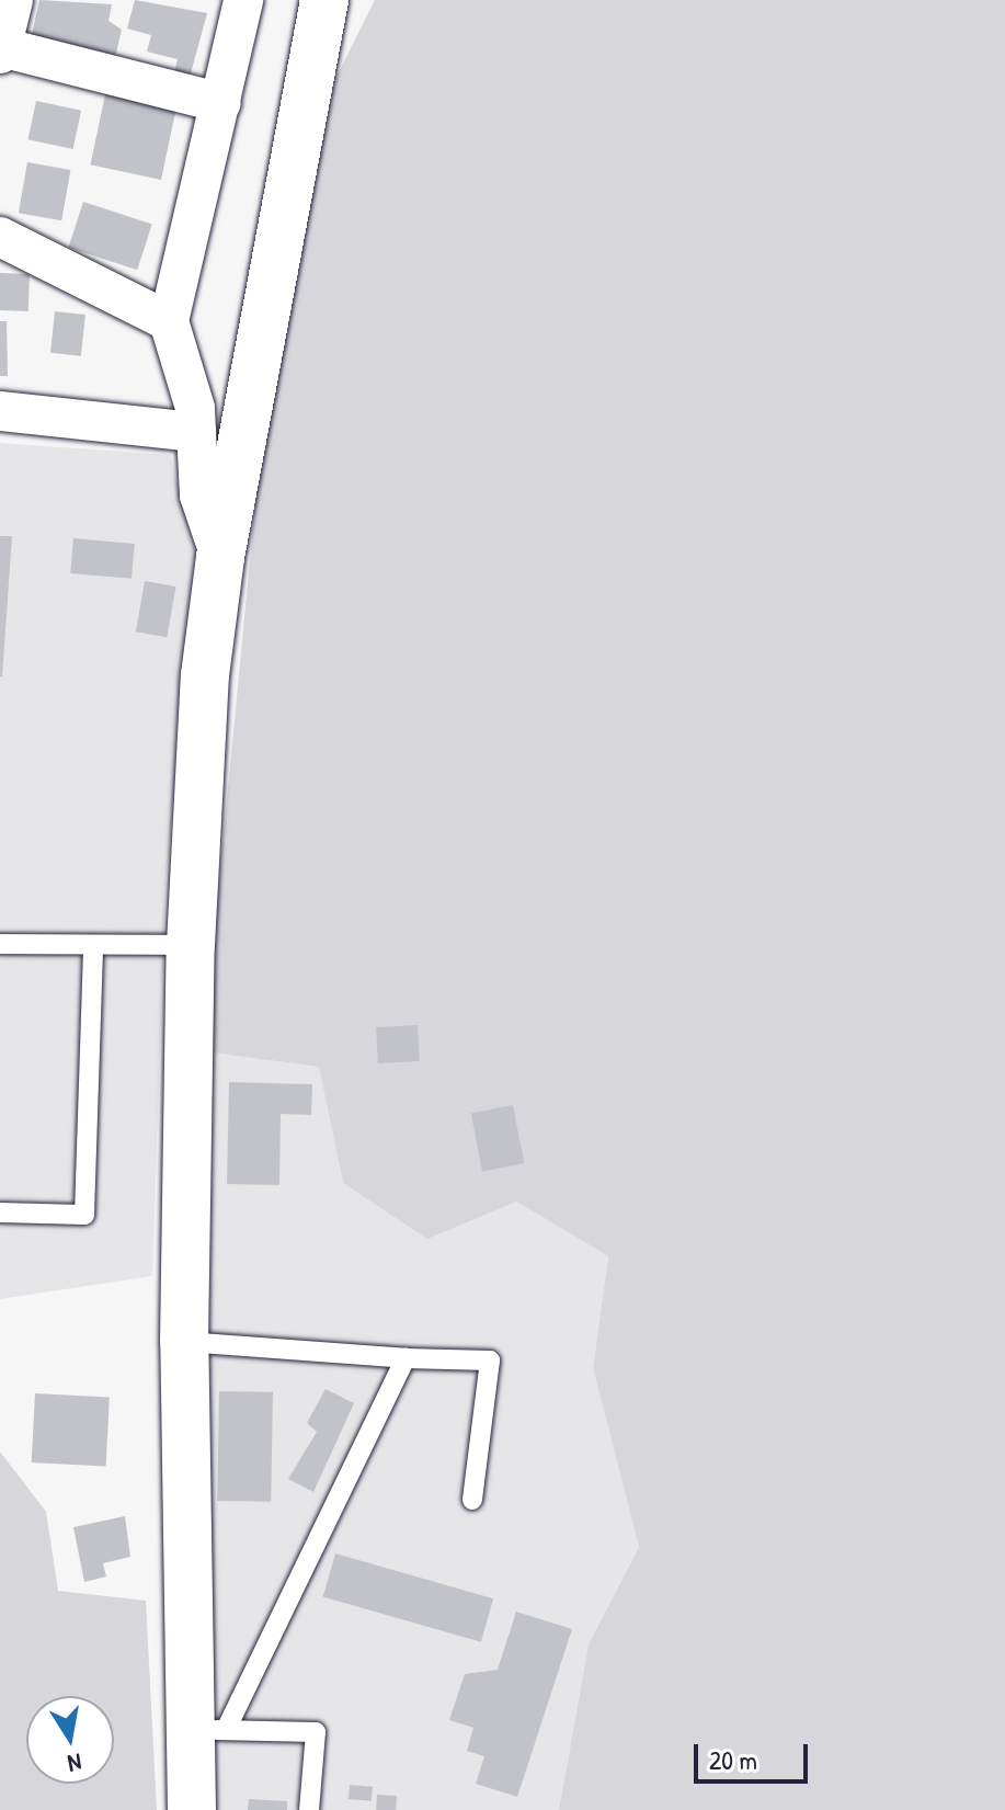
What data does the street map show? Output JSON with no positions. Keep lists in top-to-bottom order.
{
  "scale_bar": "20 m",
  "north": "bottom"
}
